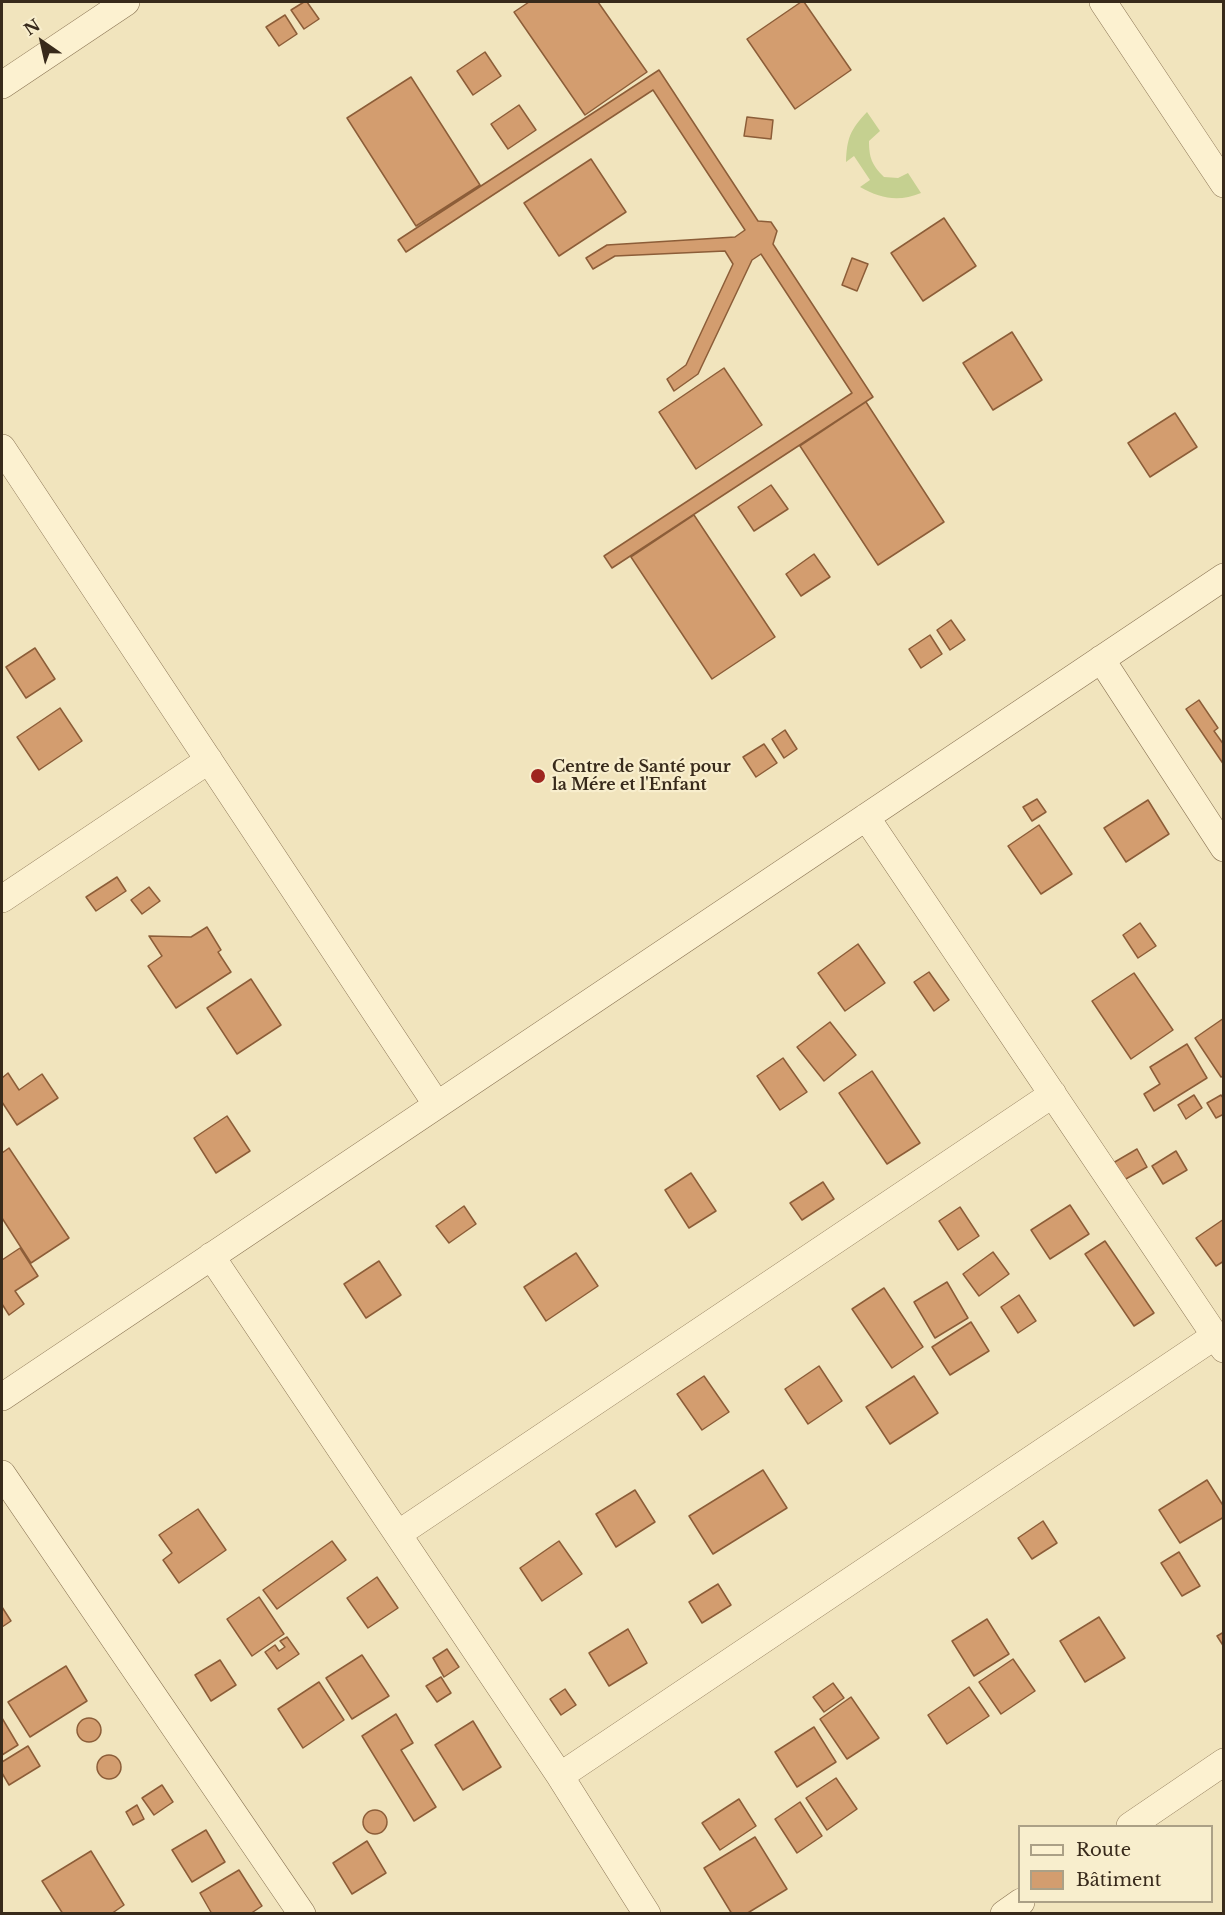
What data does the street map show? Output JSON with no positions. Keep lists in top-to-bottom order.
{
  "places": ["Centre de Santé pour la Mére et l'Enfant"],
  "legend": ["Route", "Bâtiment"],
  "north": "top left"
}
